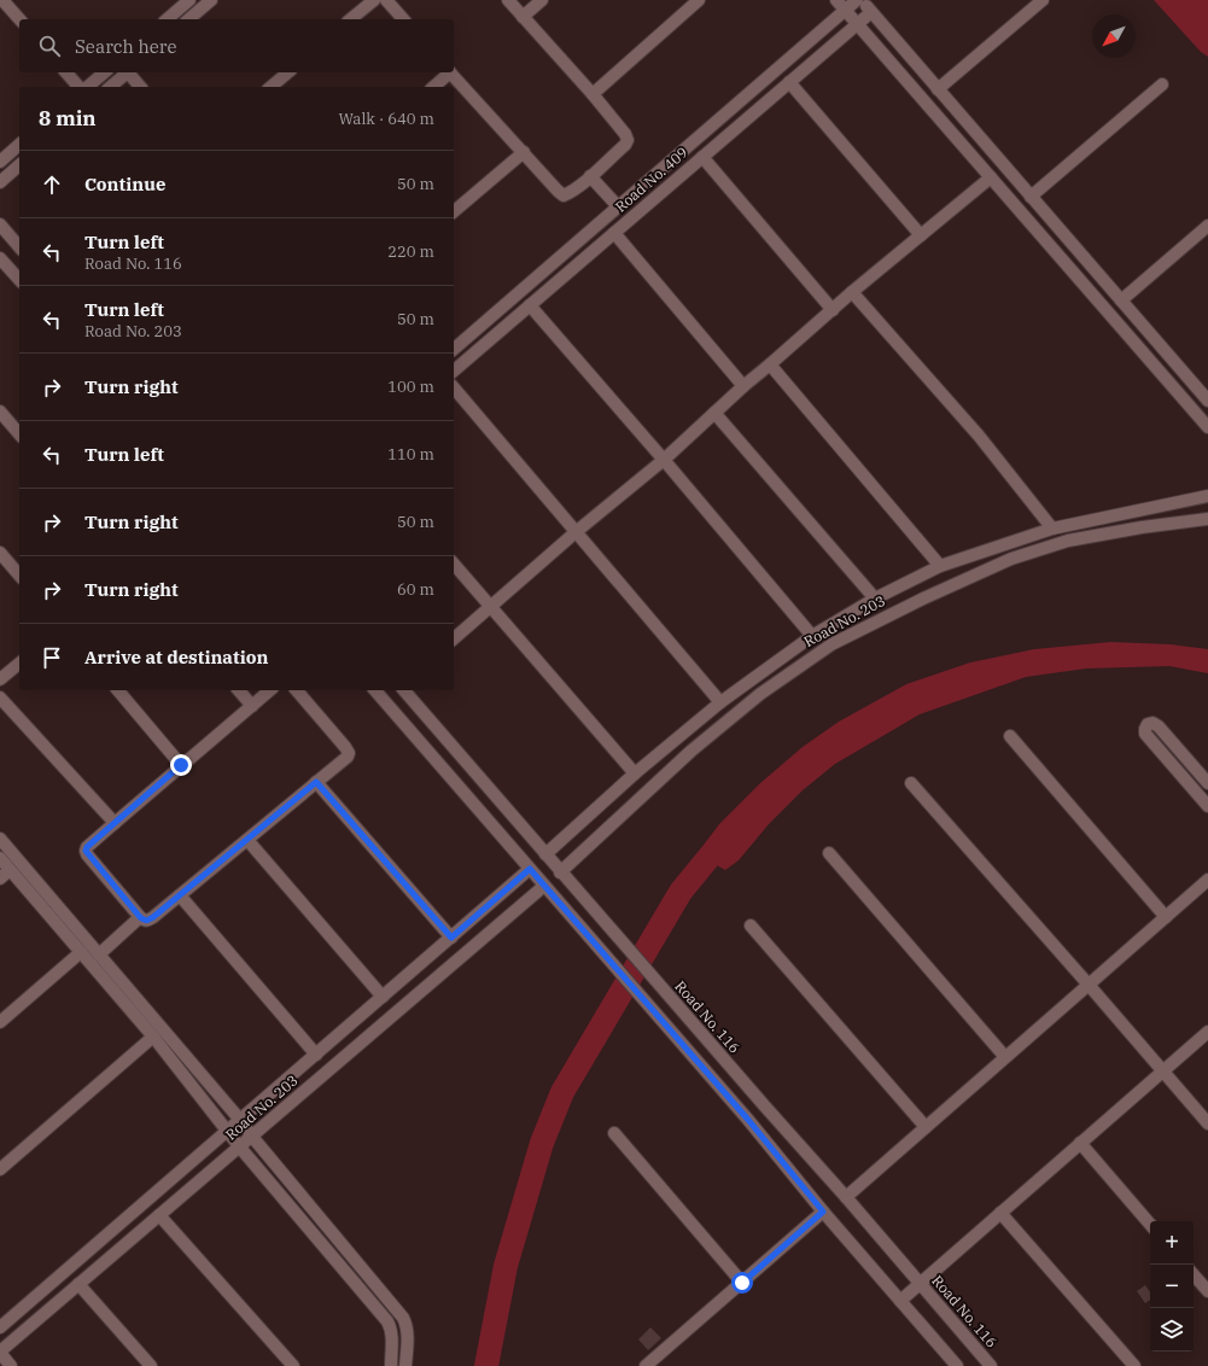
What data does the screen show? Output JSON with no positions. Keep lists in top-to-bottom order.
{
  "streets": {
    "street": ["Road No. 409", "Road No. 203", "Road No. 116"]
  },
  "crossings": [
    ["Road No. 203", "Road No. 116"]
  ],
  "north": "bottom left",
  "page": {
    "search": "Search here",
    "heading": ["8 min", "Walk · 640 m"],
    "list": [
      ["Continue", "50 m"],
      ["Turn left", "Road No. 116", "220 m"],
      ["Turn left", "Road No. 203", "50 m"],
      ["Turn right", "100 m"],
      ["Turn left", "110 m"],
      ["Turn right", "50 m"],
      ["Turn right", "60 m"],
      "Arrive at destination"
    ],
    "map_buttons": ["+", "−"]
  }
}
